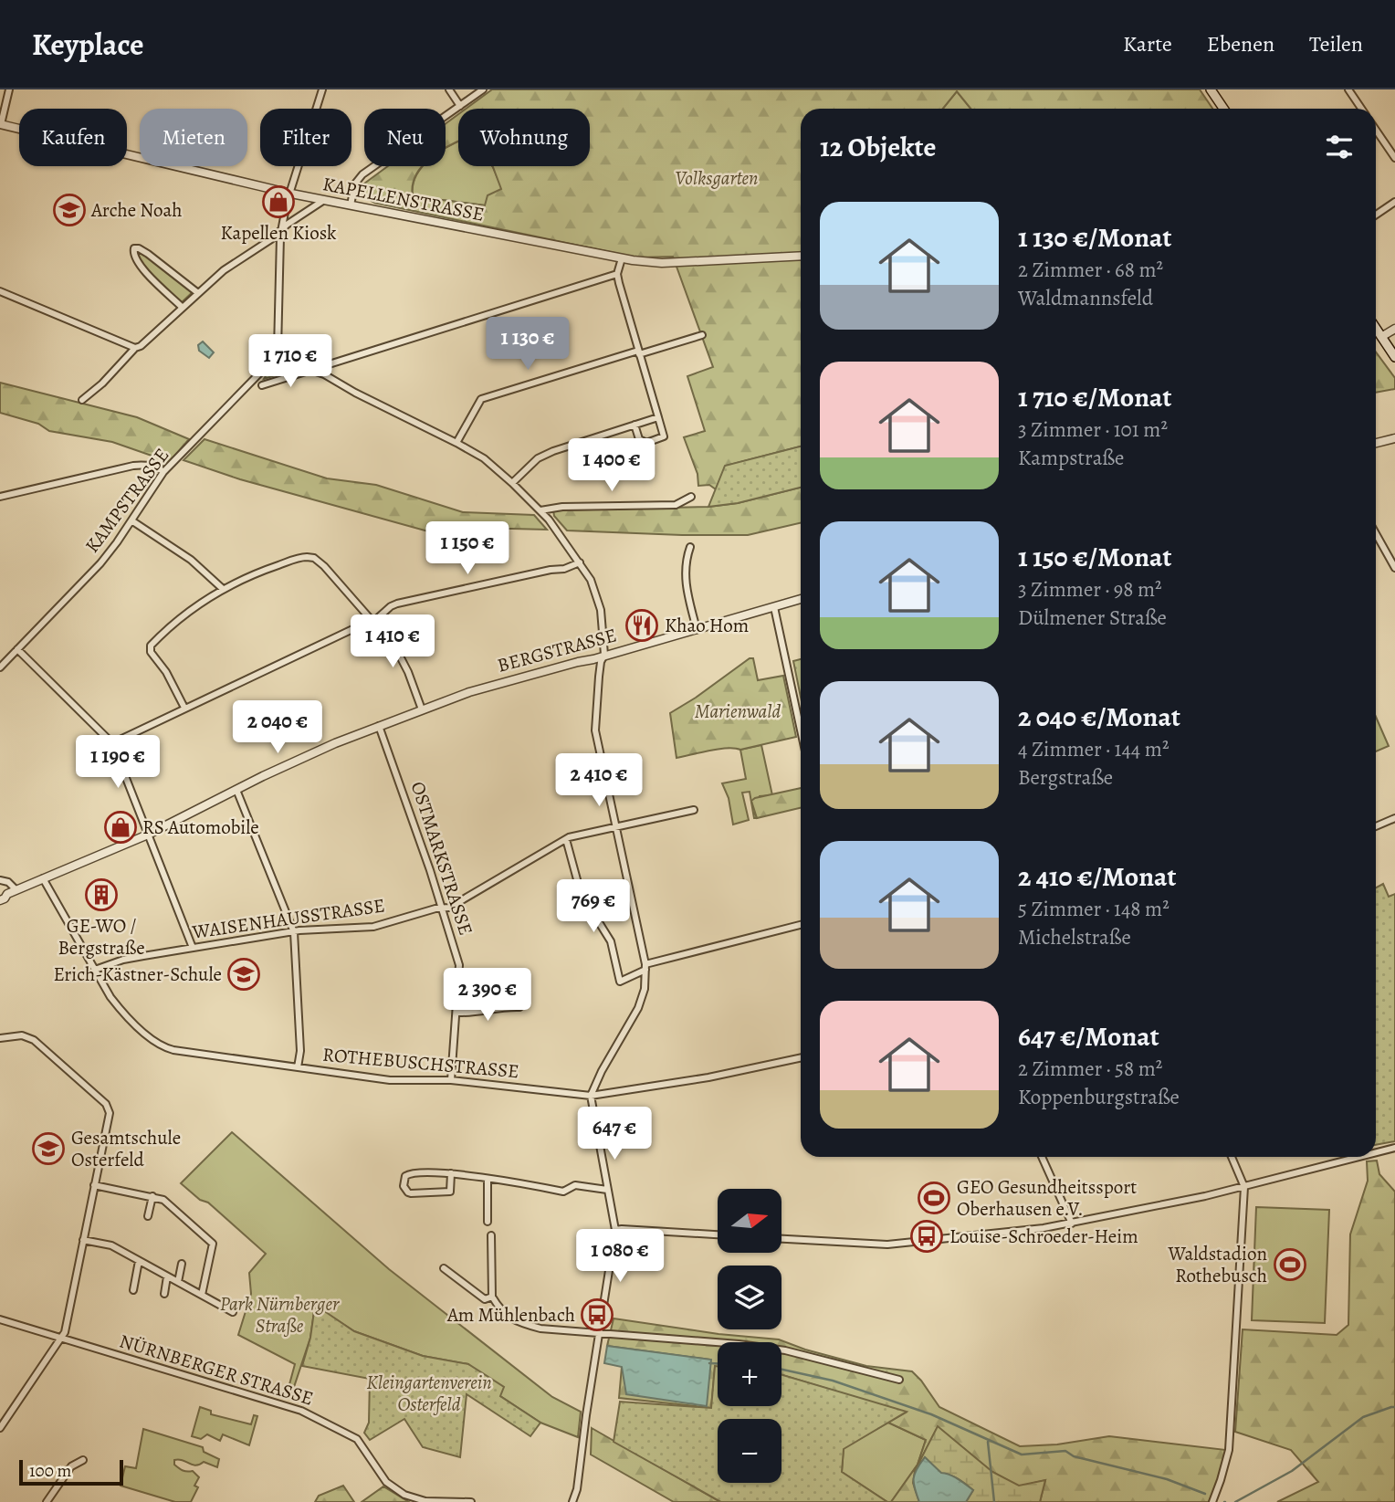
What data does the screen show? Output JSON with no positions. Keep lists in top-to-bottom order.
{
  "streets": {
    "street": [
      "KAPELLENSTRASSE",
      "KAMPSTRASSE",
      "BERGSTRASSE",
      "OSTMARKSTRASSE",
      "WAISENHAUSSTRASSE",
      "ROTHEBUSCHSTRASSE",
      "NÜRNBERGER STRASSE"
    ]
  },
  "crossings": [
    ["BERGSTRASSE", "OSTMARKSTRASSE"],
    ["BERGSTRASSE", "ROTHEBUSCHSTRASSE"],
    ["OSTMARKSTRASSE", "WAISENHAUSSTRASSE"],
    ["OSTMARKSTRASSE", "ROTHEBUSCHSTRASSE"],
    ["WAISENHAUSSTRASSE", "ROTHEBUSCHSTRASSE"]
  ],
  "parks": [
    "Volksgarten",
    "Marienwald",
    "Park Nürnberger Straße",
    "Kleingartenverein Osterfeld"
  ],
  "places": {
    "shop": ["Kapellen Kiosk", "RS Automobile"],
    "school or university": ["Arche Noah", "Erich-Kästner-Schule", "Gesamtschule Osterfeld"],
    "restaurant": ["Khao Hom"],
    "building": ["GE-WO / Bergstraße"],
    "sports": ["GEO Gesundheitssport Oberhausen e.V.", "Waldstadion Rothebusch"],
    "bus stop": ["Louise-Schroeder-Heim", "Am Mühlenbach"]
  },
  "scale_bar": "100 m",
  "north": "right",
  "page": {
    "header": "Keyplace",
    "nav": ["Karte", "Ebenen", "Teilen"],
    "chip": [
      "Kaufen",
      "Mieten",
      "Filter",
      "Neu",
      "Wohnung"
    ],
    "heading": "12 Objekte",
    "list": [
      {
        "name": "1 130 €/Monat",
        "note": "2 Zimmer · 68 m² · Waldmannsfeld"
      },
      {
        "name": "1 710 €/Monat",
        "note": "3 Zimmer · 101 m² · Kampstraße"
      },
      {
        "name": "1 150 €/Monat",
        "note": "3 Zimmer · 98 m² · Dülmener Straße"
      },
      {
        "name": "2 040 €/Monat",
        "note": "4 Zimmer · 144 m² · Bergstraße"
      },
      {
        "name": "2 410 €/Monat",
        "note": "5 Zimmer · 148 m² · Michelstraße"
      },
      {
        "name": "647 €/Monat",
        "note": "2 Zimmer · 58 m² · Koppenburgstraße"
      }
    ],
    "price": [
      "1 130 €",
      "1 710 €",
      "1 400 €",
      "1 150 €",
      "1 410 €",
      "2 040 €",
      "1 190 €",
      "2 410 €",
      "769 €",
      "2 390 €",
      "647 €",
      "1 080 €"
    ],
    "map_buttons": ["+", "−"],
    "scale": "100 m"
  }
}
